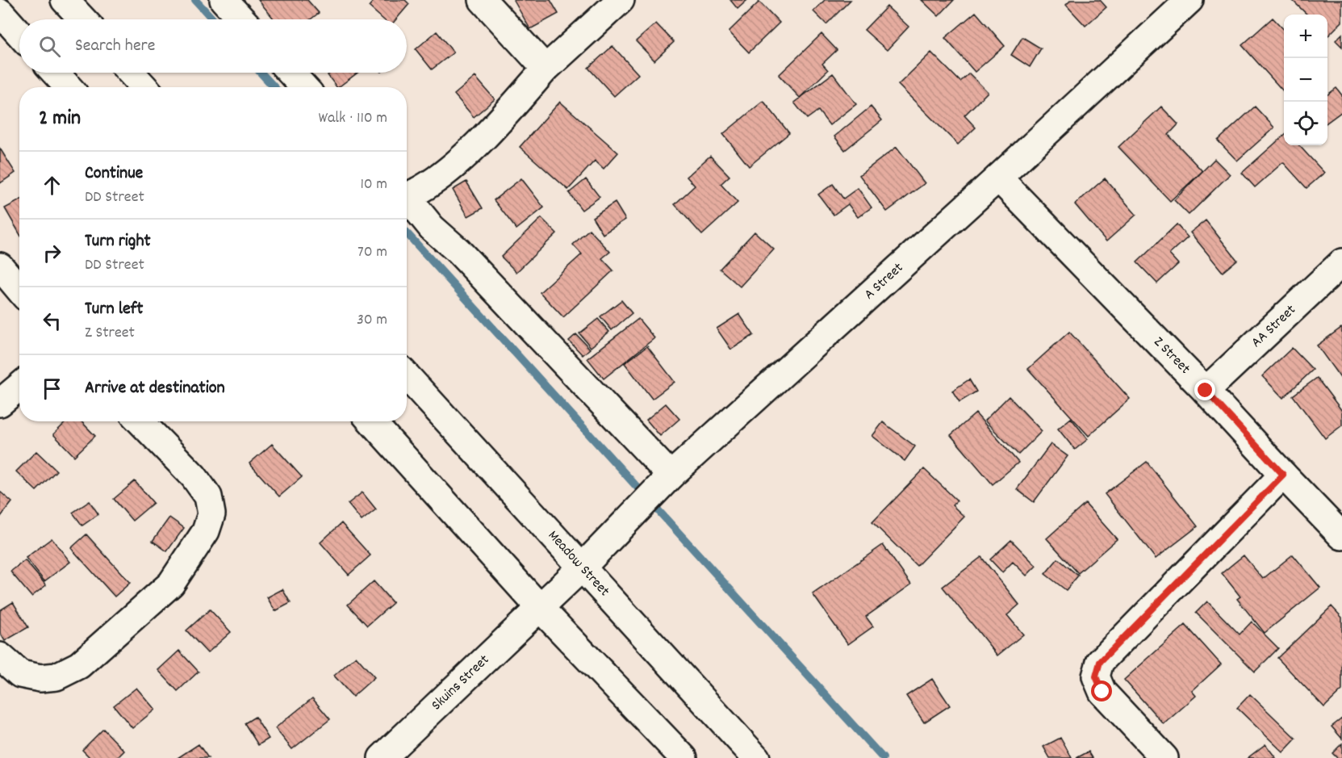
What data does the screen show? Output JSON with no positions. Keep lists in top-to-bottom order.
{
  "streets": {
    "street": [
      "A Street",
      "AA Street",
      "Z Street",
      "Meadow Street",
      "Skuins Street"
    ]
  },
  "crossings": [
    ["A Street", "Z Street"],
    ["A Street", "Meadow Street"],
    ["A Street", "Skuins Street"],
    ["AA Street", "Z Street"],
    ["Meadow Street", "Skuins Street"]
  ],
  "page": {
    "map_buttons": ["+", "−"],
    "search": "Search here",
    "heading": ["2 min", "Walk · 110 m"],
    "list": [
      ["Continue", "DD Street", "10 m"],
      ["Turn right", "DD Street", "70 m"],
      ["Turn left", "Z Street", "30 m"],
      "Arrive at destination"
    ]
  }
}
